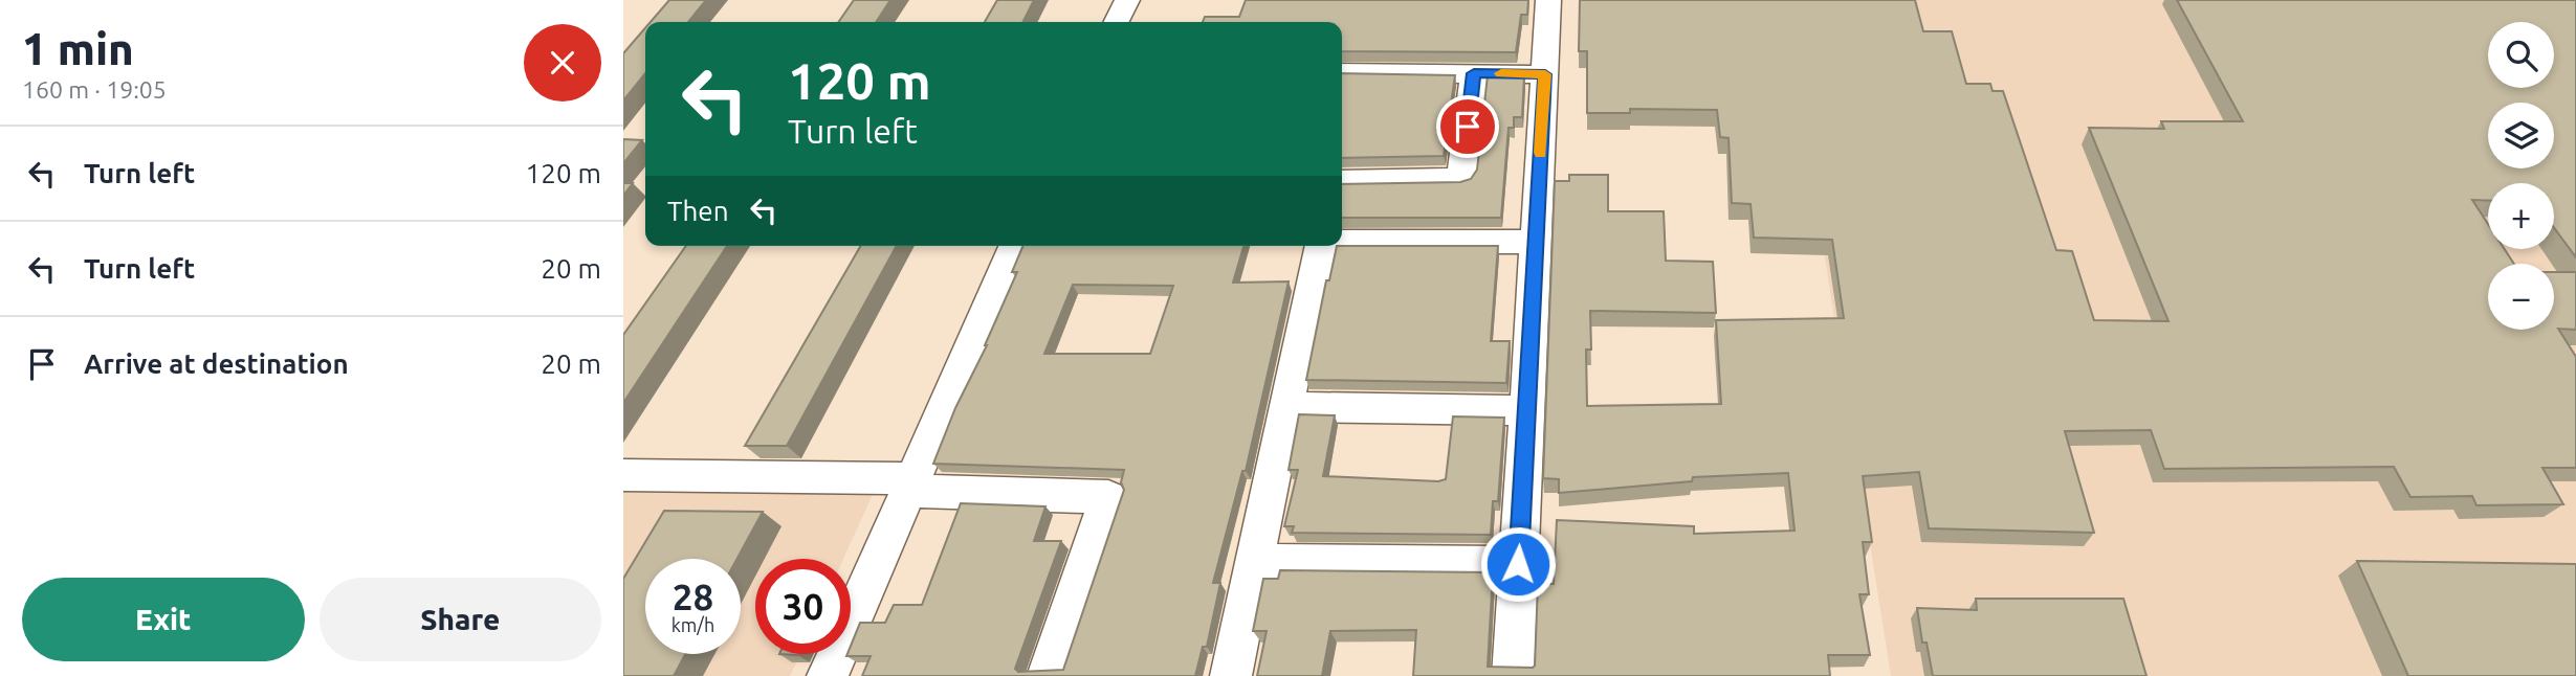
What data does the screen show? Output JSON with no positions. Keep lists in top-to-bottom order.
{
  "page": {
    "heading": ["1 min", "160 m · 19:05"],
    "map_buttons": ["+", "−"],
    "turn": ["120 m", "Turn left"],
    "list": [
      {
        "name": "Turn left",
        "value": "120 m"
      },
      {
        "name": "Turn left",
        "value": "20 m"
      },
      {
        "name": "Arrive at destination",
        "value": "20 m"
      }
    ],
    "then": "Then",
    "speed": "28 km/h",
    "limit": "30",
    "buttons": ["Exit", "Share"]
  }
}
